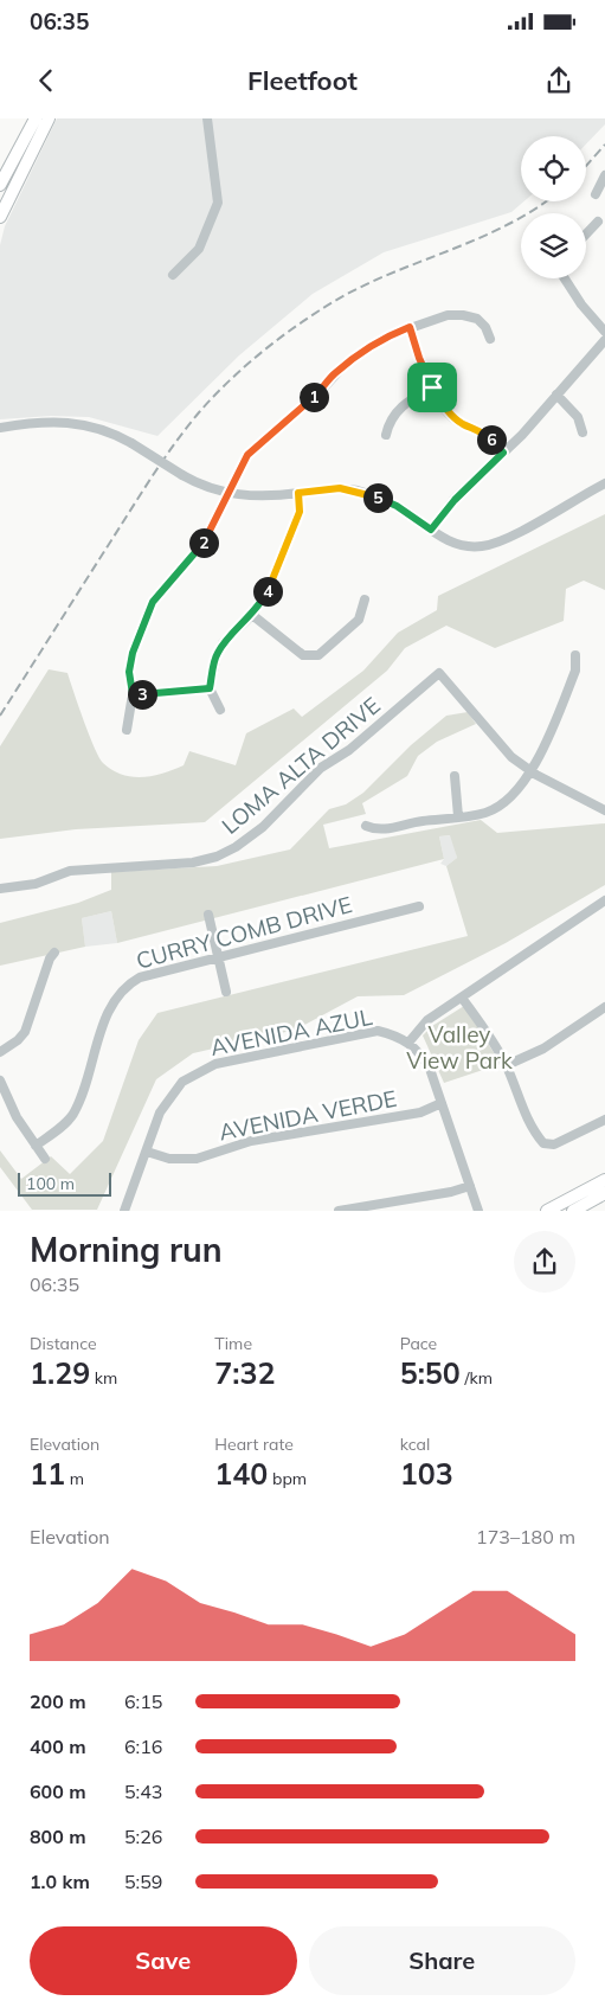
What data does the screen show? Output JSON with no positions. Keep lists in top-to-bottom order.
{
  "streets": {
    "street": [
      "LOMA ALTA DRIVE",
      "CURRY COMB DRIVE",
      "AVENIDA AZUL",
      "AVENIDA VERDE"
    ]
  },
  "crossings": [
    ["AVENIDA AZUL", "AVENIDA VERDE"]
  ],
  "parks": ["Valley View Park"],
  "scale_bar": "100 m",
  "page": {
    "status": "06:35",
    "header": "Fleetfoot",
    "pins": [
      "1",
      "6",
      "5",
      "2",
      "4",
      "3"
    ],
    "scale": "100 m",
    "heading": ["Morning run", "06:35"],
    "stats": [
      ["Distance", "1.29 km"],
      ["Time", "7:32"],
      ["Pace", "5:50 /km"],
      ["Elevation", "11 m"],
      ["Heart rate", "140 bpm"],
      ["kcal", "103"]
    ],
    "chart": ["Elevation", "173–180 m"],
    "list": [
      {
        "name": "200 m",
        "note": "6:15"
      },
      {
        "name": "400 m",
        "note": "6:16"
      },
      {
        "name": "600 m",
        "note": "5:43"
      },
      {
        "name": "800 m",
        "note": "5:26"
      },
      {
        "name": "1.0 km",
        "note": "5:59"
      }
    ],
    "buttons": ["Save", "Share"]
  }
}
